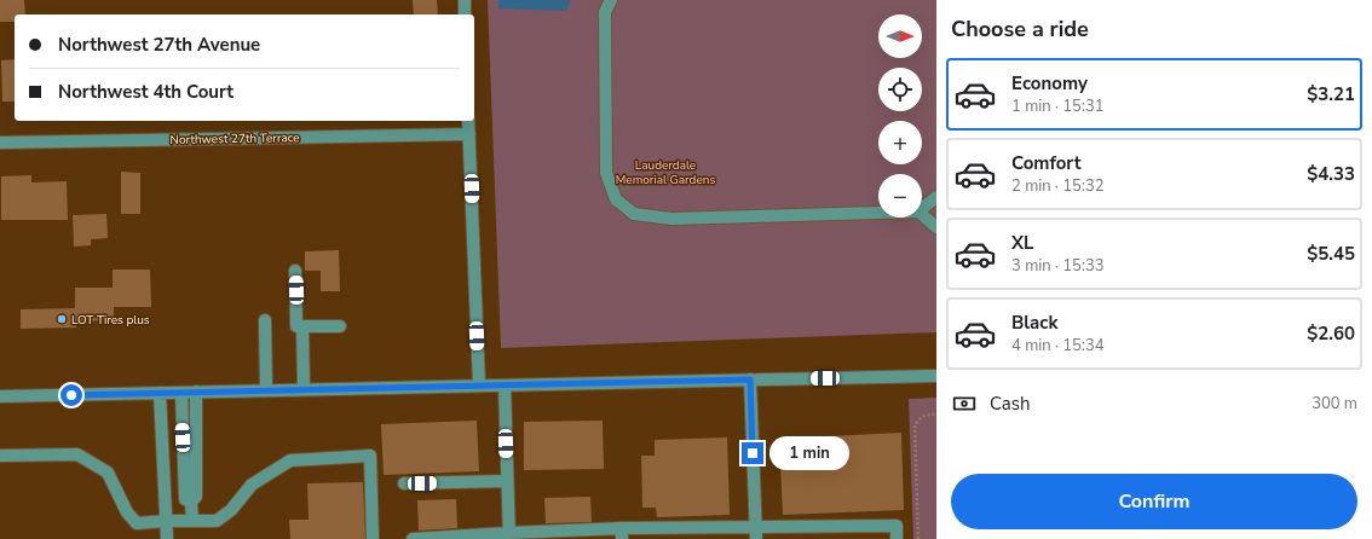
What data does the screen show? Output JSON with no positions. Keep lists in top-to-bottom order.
{
  "streets": {
    "street": ["Northwest 27th Terrace"]
  },
  "parks": ["Lauderdale Memorial Gardens"],
  "places": ["LOT Tires plus"],
  "north": "right",
  "page": {
    "heading": "Choose a ride",
    "map_buttons": ["+", "−"],
    "banner": ["Northwest 27th Avenue", "Northwest 4th Court"],
    "list": [
      {
        "name": "Economy",
        "note": "1 min · 15:31",
        "value": "$3.21"
      },
      {
        "name": "Comfort",
        "note": "2 min · 15:32",
        "value": "$4.33"
      },
      {
        "name": "XL",
        "note": "3 min · 15:33",
        "value": "$5.45"
      },
      {
        "name": "Black",
        "note": "4 min · 15:34",
        "value": "$2.60"
      }
    ],
    "pay": ["Cash", "300 m"],
    "bubble": "1 min",
    "buttons": "Confirm"
  }
}
